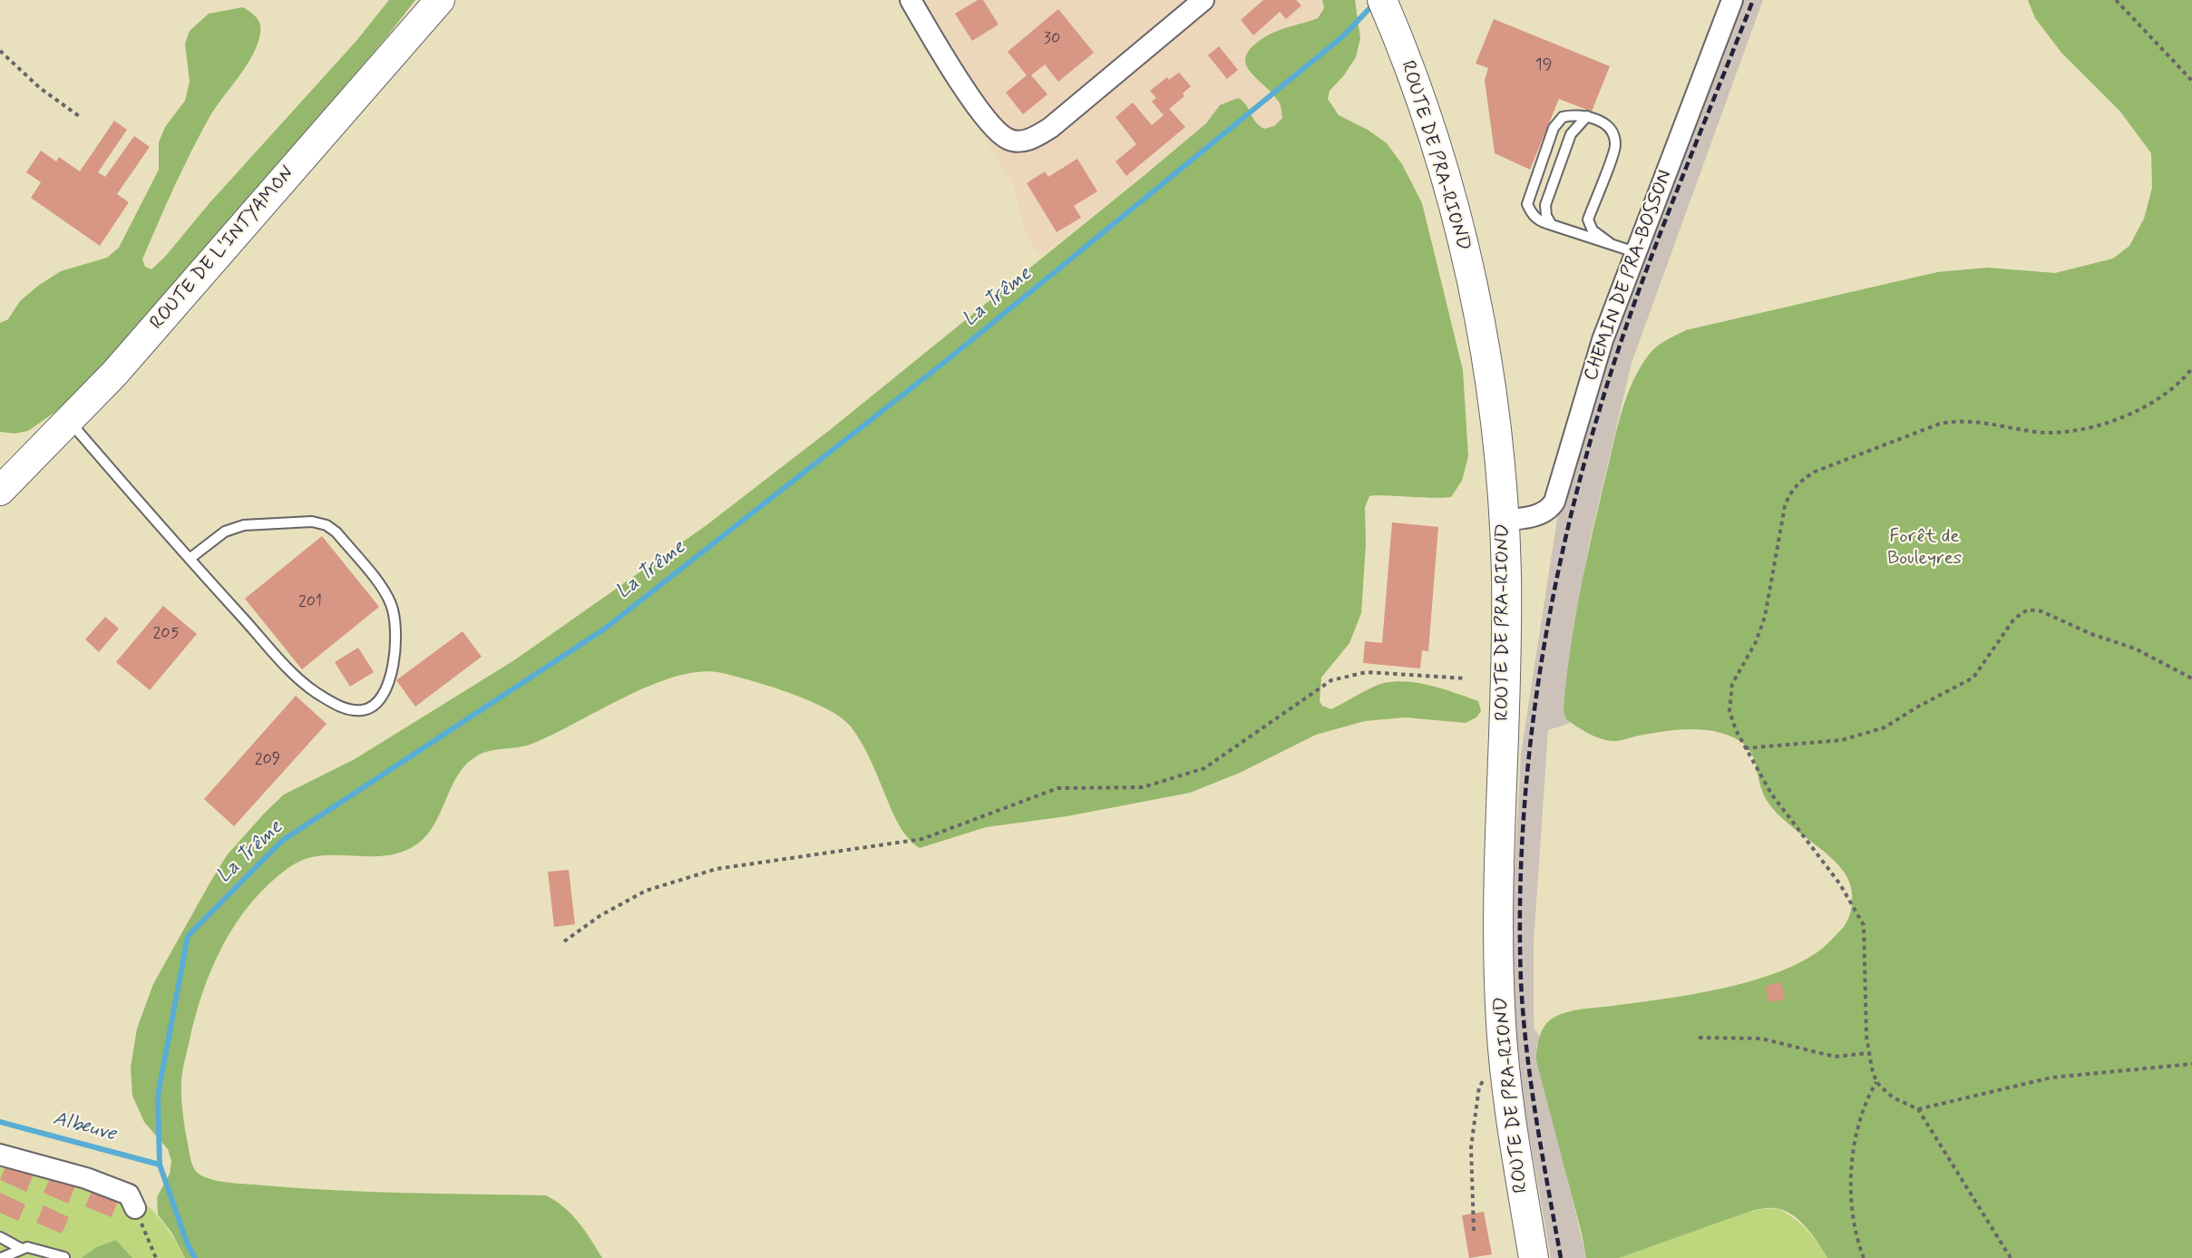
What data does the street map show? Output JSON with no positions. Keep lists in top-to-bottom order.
{
  "streets": {
    "main road": ["ROUTE DE PRA-RIOND", "ROUTE DE L'INTYAMON"],
    "street": ["CHEMIN DE PRA-BOSSON"]
  },
  "crossings": [
    ["ROUTE DE PRA-RIOND", "CHEMIN DE PRA-BOSSON"]
  ],
  "water": ["La Trême", "Albeuve"],
  "parks": ["Forêt de Bouleyres"],
  "house_numbers": [
    "30",
    "19",
    "201",
    "205",
    "209"
  ]
}
